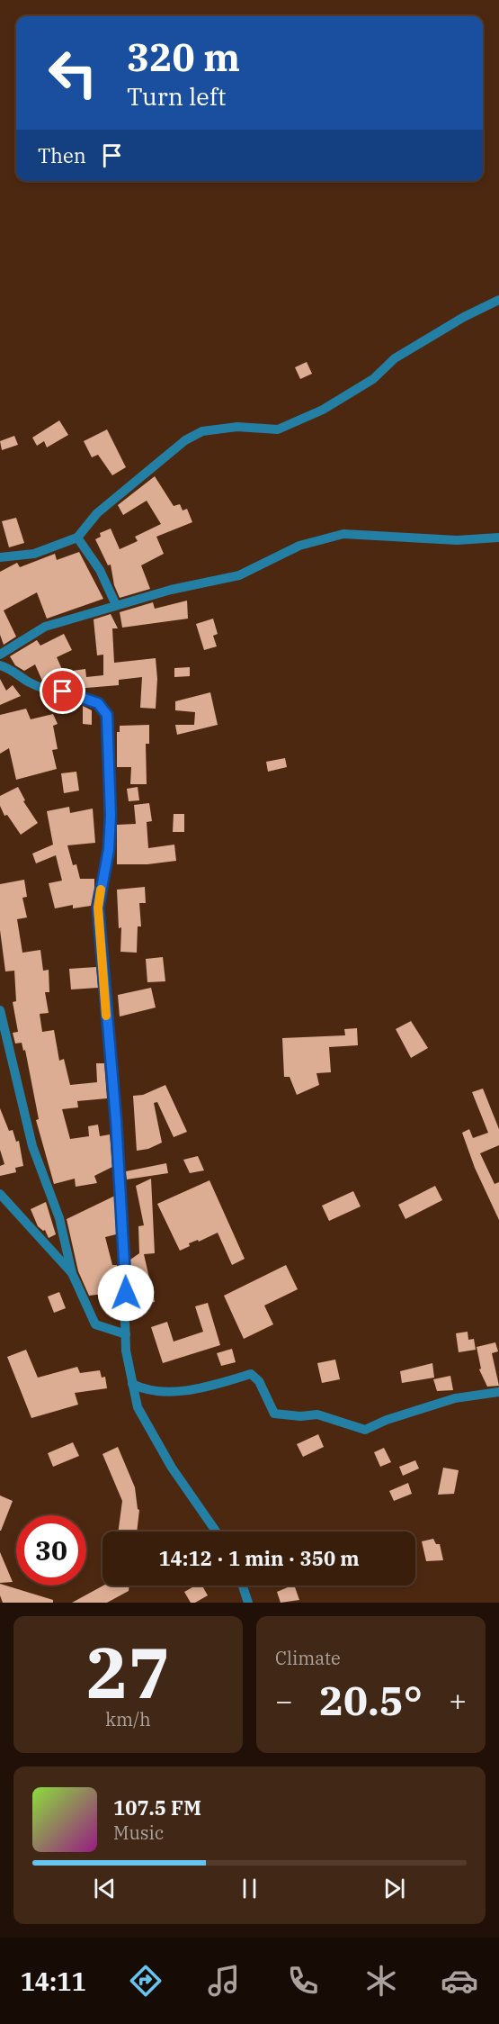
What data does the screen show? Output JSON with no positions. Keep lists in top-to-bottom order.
{
  "page": {
    "turn": ["320 m", "Turn left"],
    "then": "Then",
    "limit": "30",
    "trip": "14:12 · 1 min · 350 m",
    "tile": [
      ["27", "km/h"],
      "Climate"
    ],
    "heat": ["−", "20.5°", "+"],
    "song": ["107.5 FM", "Music"],
    "tabs": "14:11"
  }
}
